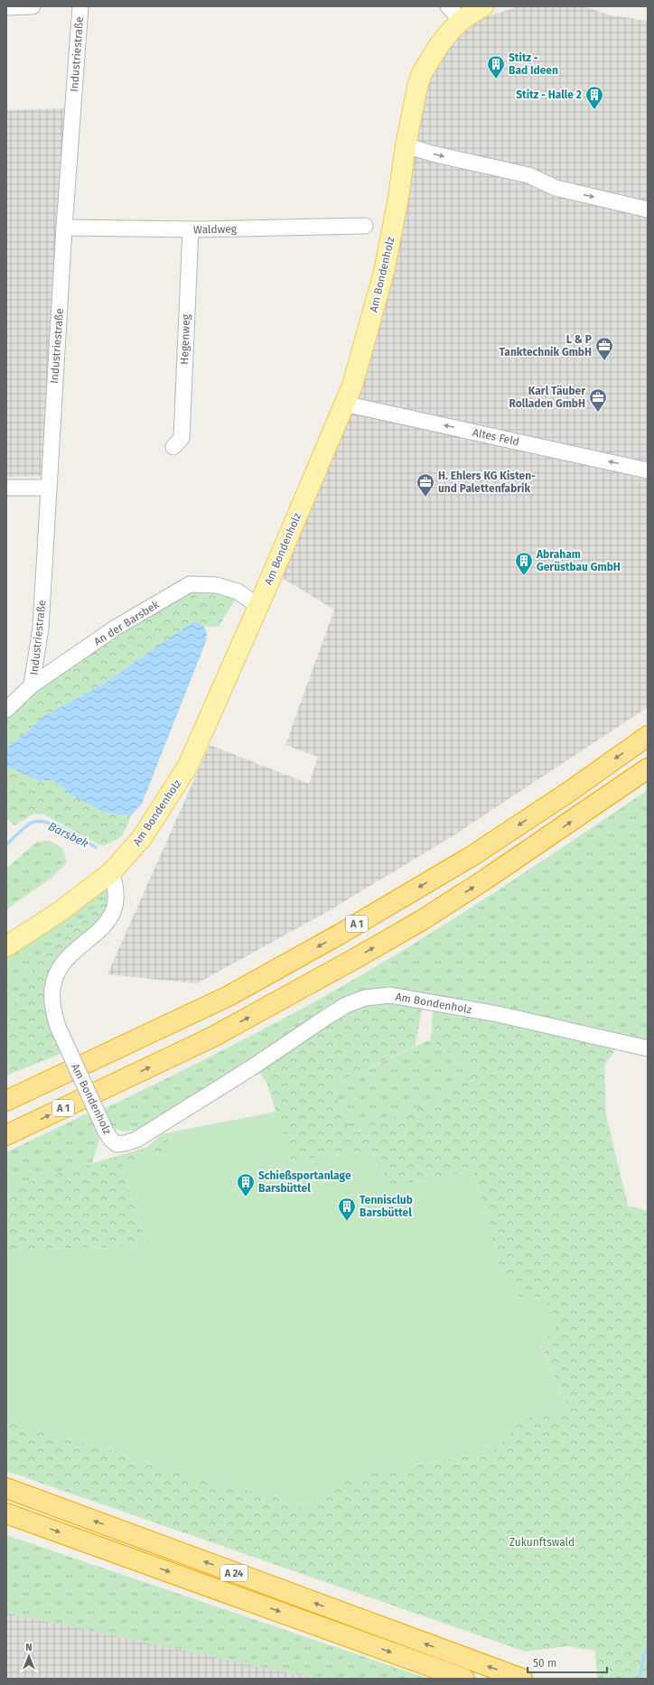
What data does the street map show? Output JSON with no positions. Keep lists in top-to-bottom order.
{
  "streets": {
    "highway": ["A 1", "A 24"],
    "main road": ["Am Bondenholz"],
    "street": [
      "Industriestraße",
      "Waldweg",
      "Hegenweg",
      "Altes Feld",
      "An der Barsbek"
    ]
  },
  "crossings": [
    ["Industriestraße", "Waldweg"],
    ["Industriestraße", "An der Barsbek"],
    ["Waldweg", "Hegenweg"],
    ["Am Bondenholz", "Altes Feld"],
    ["Am Bondenholz", "An der Barsbek"]
  ],
  "one_way": ["Altes Feld"],
  "water": ["Barsbek"],
  "parks": ["Zukunftswald"],
  "places": {
    "building": [
      "Stitz - Bad Ideen",
      "Stitz - Halle 2",
      "Abraham Gerüstbau GmbH",
      "Schießsportanlage Barsbüttel",
      "Tennisclub Barsbüttel"
    ],
    "office": ["L & P Tanktechnik GmbH", "Karl Täuber Rolladen GmbH", "H. Ehlers KG Kisten- und Palettenfabrik"]
  },
  "scale_bar": "50 m",
  "north": "top"
}
